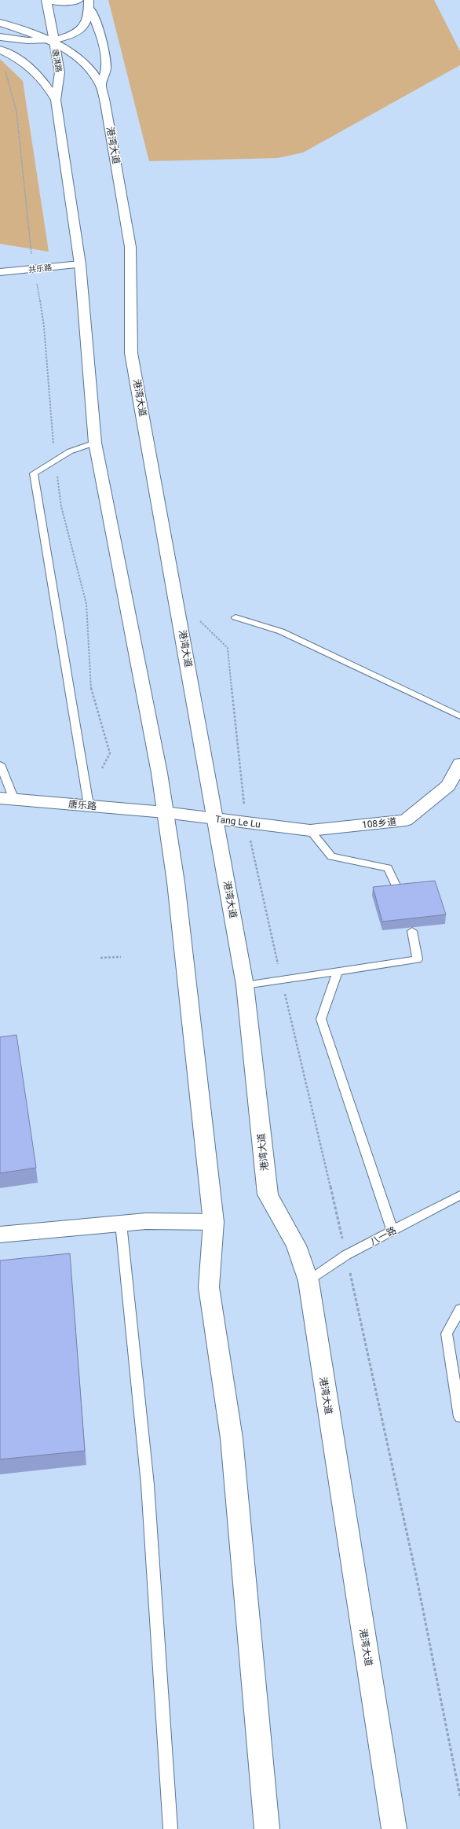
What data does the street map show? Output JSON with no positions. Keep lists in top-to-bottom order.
{
  "streets": {
    "main road": [
      "唐淇路",
      "港湾大道",
      "共乐路",
      "唐乐路",
      "Tang Le Lu",
      "108乡道"
    ],
    "lane": ["八一路"]
  },
  "crossings": [
    ["唐淇路", "港湾大道"],
    ["港湾大道", "Tang Le Lu"],
    ["港湾大道", "八一路"],
    ["唐乐路", "Tang Le Lu"],
    ["Tang Le Lu", "108乡道"]
  ]
}
